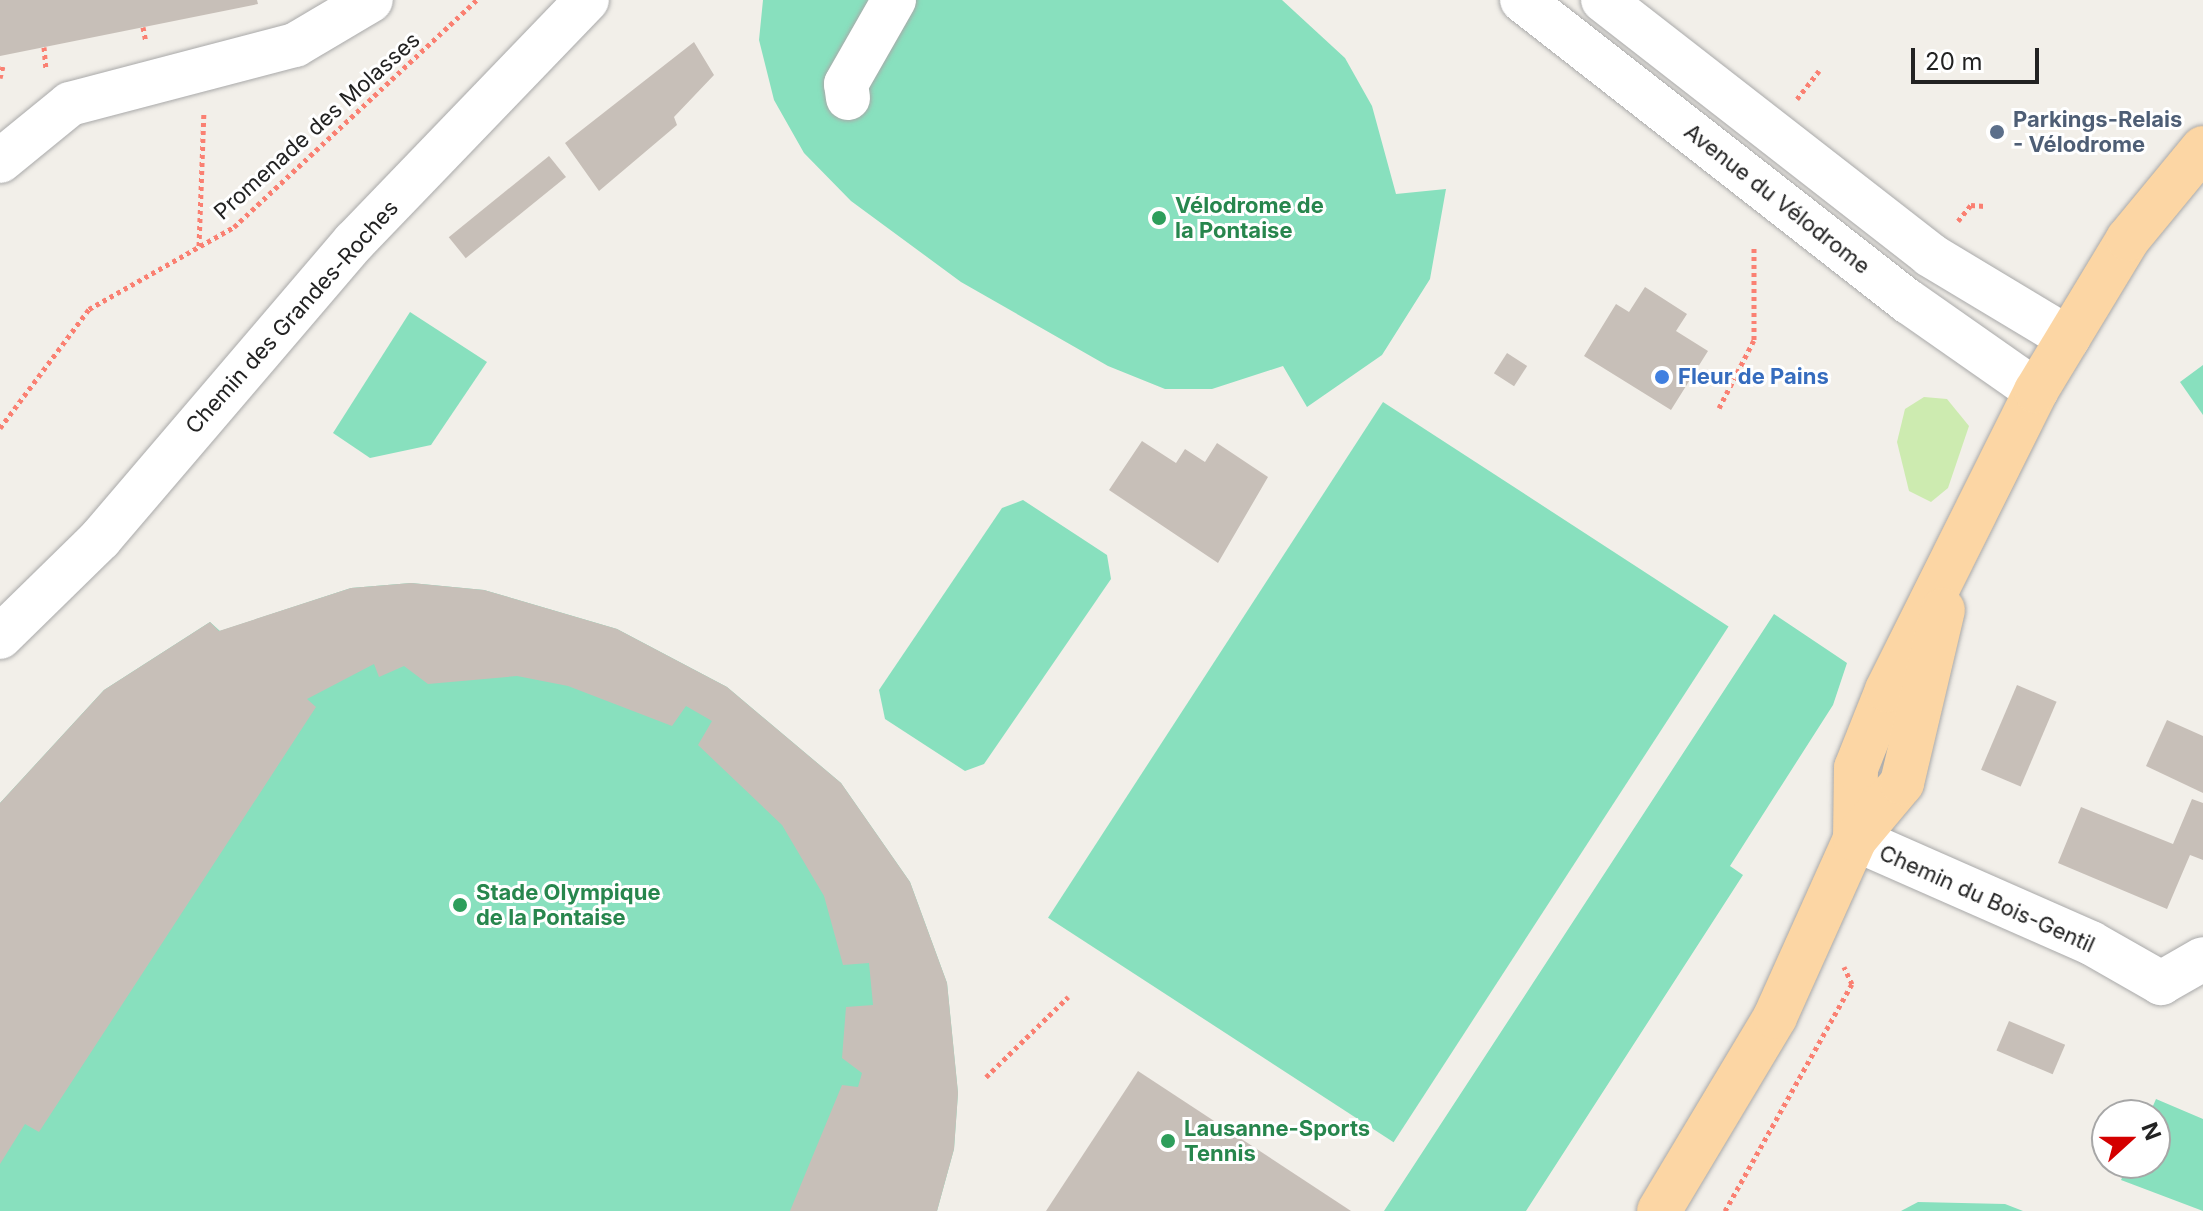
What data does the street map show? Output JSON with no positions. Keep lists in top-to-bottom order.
{
  "streets": {
    "street": ["Avenue du Vélodrome", "Chemin des Grandes-Roches", "Chemin du Bois-Gentil"],
    "path": ["Promenade des Molasses"]
  },
  "places": [
    "Parkings-Relais - Vélodrome",
    "Vélodrome de la Pontaise",
    "Fleur de Pains",
    "Stade Olympique de la Pontaise",
    "Lausanne-Sports Tennis"
  ],
  "scale_bar": "20 m",
  "north": "right"
}
